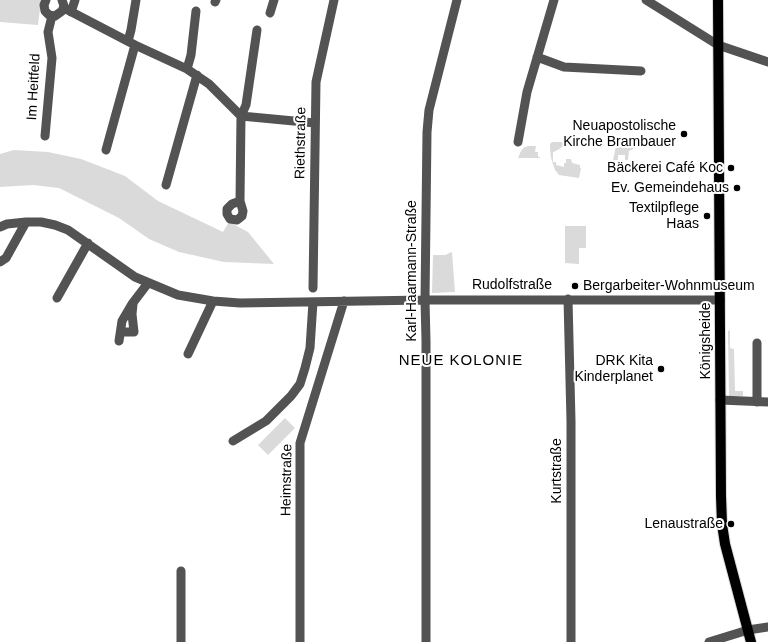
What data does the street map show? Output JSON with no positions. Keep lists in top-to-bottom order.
{
  "streets": {
    "main road": ["Königsheide"],
    "street": [
      "Im Heitfeld",
      "Riethstraße",
      "Karl-Haarmann-Straße",
      "Rudolfstraße",
      "Kurtstraße",
      "Heimstraße"
    ]
  },
  "crossings": [
    ["Karl-Haarmann-Straße", "Rudolfstraße"],
    ["Rudolfstraße", "Königsheide"],
    ["Rudolfstraße", "Kurtstraße"]
  ],
  "districts": ["NEUE KOLONIE"],
  "places": [
    "Neuapostolische Kirche Brambauer",
    "Bäckerei Café Koc",
    "Ev. Gemeindehaus",
    "Textilpflege Haas",
    "Bergarbeiter-Wohnmuseum",
    "DRK Kita Kinderplanet",
    "Lenaustraße"
  ]
}
